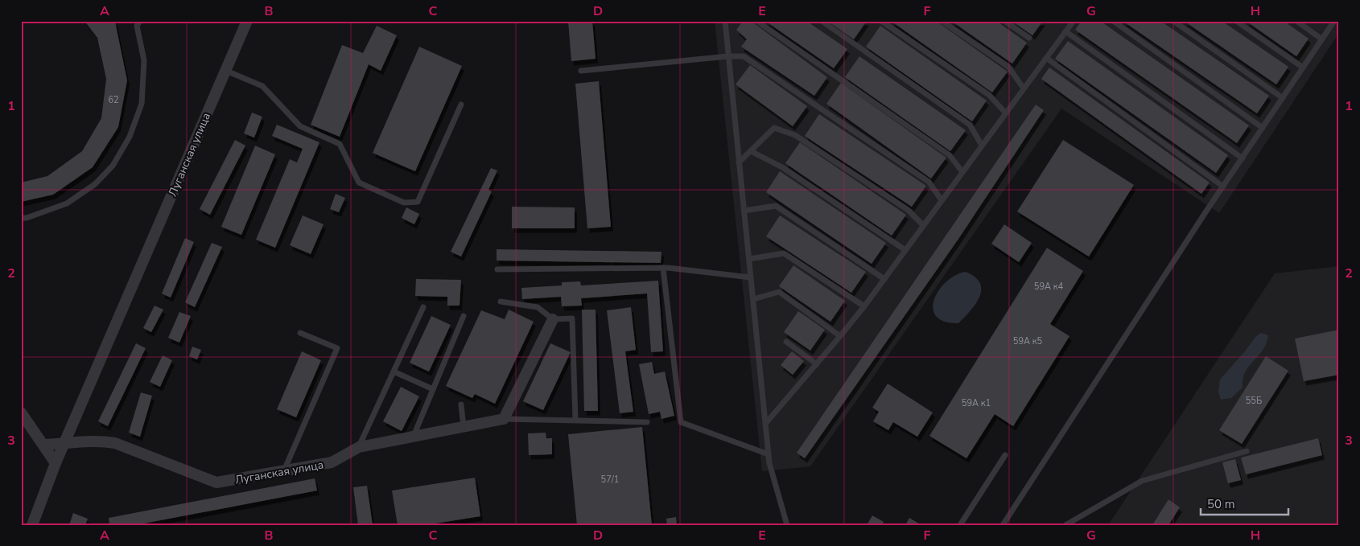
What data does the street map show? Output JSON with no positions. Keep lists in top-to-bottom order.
{
  "streets": {
    "street": ["Луганская улица"]
  },
  "house_numbers": [
    "62",
    "59А к4",
    "59А к5",
    "55Б",
    "59А к1",
    "57/1"
  ],
  "scale_bar": "50 m",
  "grid": {
    "columns": [
      "A",
      "B",
      "C",
      "D",
      "E",
      "F",
      "G",
      "H"
    ],
    "rows": ["1", "2", "3"]
  }
}
